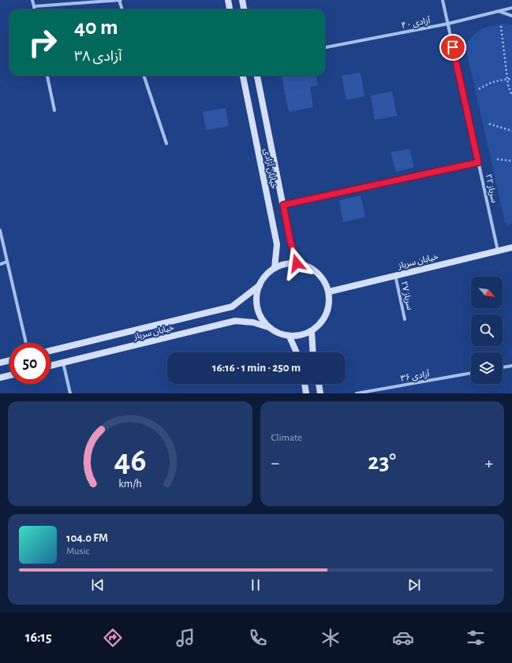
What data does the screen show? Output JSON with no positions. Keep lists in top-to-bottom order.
{
  "streets": {
    "main road": ["خیابان آزادی", "خیابان سرباز"],
    "street": [
      "آزادی ۴۰",
      "سرباز ۲۲",
      "سرباز ۲۷",
      "آزادی ۳۶"
    ]
  },
  "crossings": [
    ["آزادی ۴۰", "سرباز ۲۲"],
    ["خیابان آزادی", "خیابان سرباز"],
    ["سرباز ۲۲", "خیابان سرباز"],
    ["خیابان سرباز", "سرباز ۲۷"]
  ],
  "north": "bottom right",
  "page": {
    "turn": ["40 m", "آزادی ۳۸"],
    "limit": "50",
    "trip": "16:16 · 1 min · 250 m",
    "tile": "Climate",
    "heat": ["−", "23°", "+"],
    "song": ["104.0 FM", "Music"],
    "tabs": "16:15",
    "gauge": ["46", "km/h"]
  }
}
